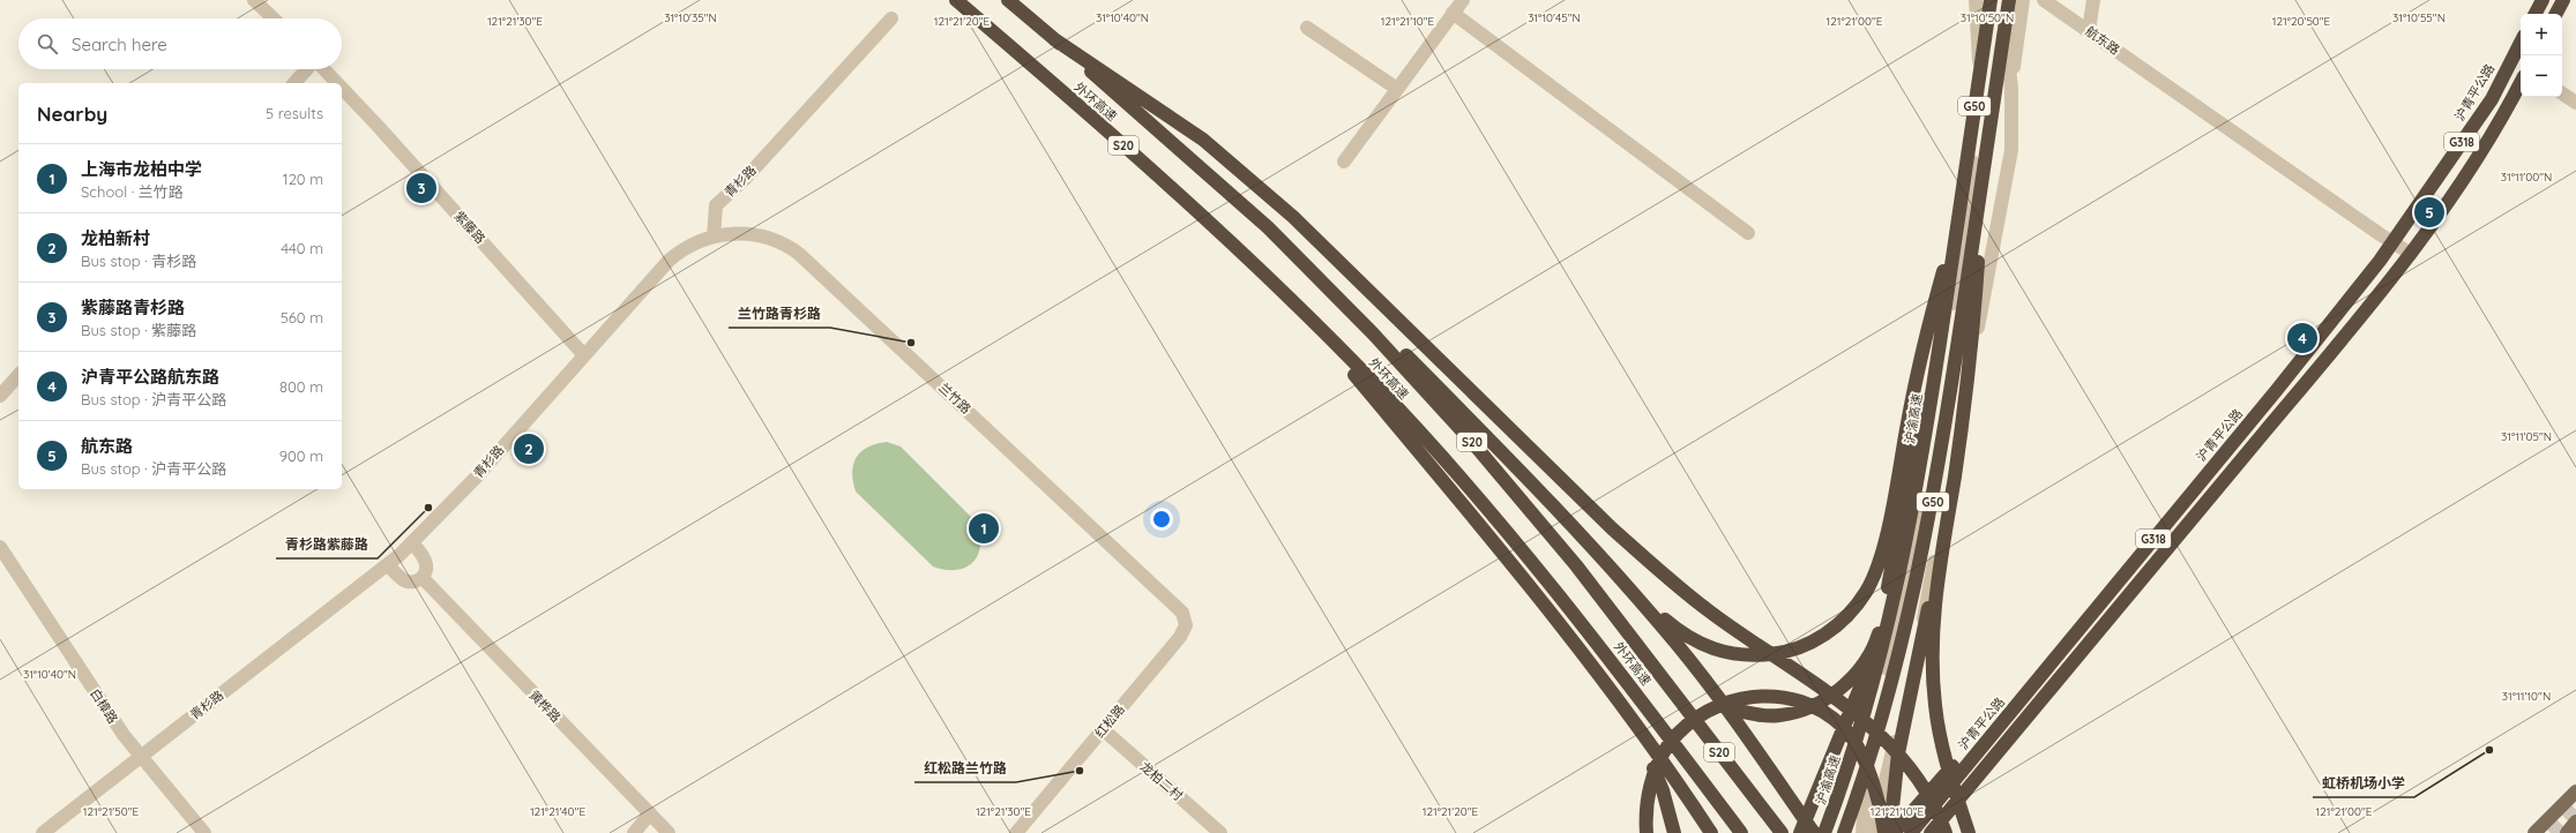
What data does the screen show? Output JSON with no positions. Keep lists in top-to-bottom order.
{
  "streets": {
    "highway": [
      "沪青平公路",
      "外环高速",
      "G50",
      "G318",
      "S20",
      "沪渝高速"
    ],
    "street": [
      "航东路",
      "青杉路",
      "紫藤路",
      "兰竹路",
      "白樟路",
      "黄桦路",
      "红松路",
      "龙柏二村"
    ]
  },
  "crossings": [
    ["航东路", "沪青平公路"],
    ["航东路", "G318"],
    ["青杉路", "紫藤路"],
    ["青杉路", "兰竹路"],
    ["青杉路", "白樟路"],
    ["兰竹路", "红松路"],
    ["红松路", "龙柏二村"]
  ],
  "places": [
    "兰竹路青杉路",
    "青杉路紫藤路",
    "虹桥机场小学",
    "红松路兰竹路"
  ],
  "page": {
    "map_buttons": ["+", "−"],
    "search": "Search here",
    "heading": ["Nearby", "5 results"],
    "list": [
      {
        "mark": "1",
        "name": "上海市龙柏中学",
        "note": "School · 兰竹路",
        "value": "120 m"
      },
      {
        "mark": "2",
        "name": "龙柏新村",
        "note": "Bus stop · 青杉路",
        "value": "440 m"
      },
      {
        "mark": "3",
        "name": "紫藤路青杉路",
        "note": "Bus stop · 紫藤路",
        "value": "560 m"
      },
      {
        "mark": "4",
        "name": "沪青平公路航东路",
        "note": "Bus stop · 沪青平公路",
        "value": "800 m"
      },
      {
        "mark": "5",
        "name": "航东路",
        "note": "Bus stop · 沪青平公路",
        "value": "900 m"
      }
    ],
    "pins": [
      "3",
      "5",
      "4",
      "2",
      "1"
    ]
  },
  "coordinates": [
    "31°10'35\"N",
    "31°10'40\"N",
    "31°10'45\"N",
    "31°10'50\"N",
    "31°10'55\"N",
    "121°21'10\"E",
    "121°21'30\"E",
    "121°21'20\"E",
    "121°21'00\"E",
    "121°20'50\"E",
    "31°11'00\"N",
    "31°11'05\"N",
    "31°11'10\"N",
    "121°21'50\"E",
    "121°21'40\"E"
  ]
}
